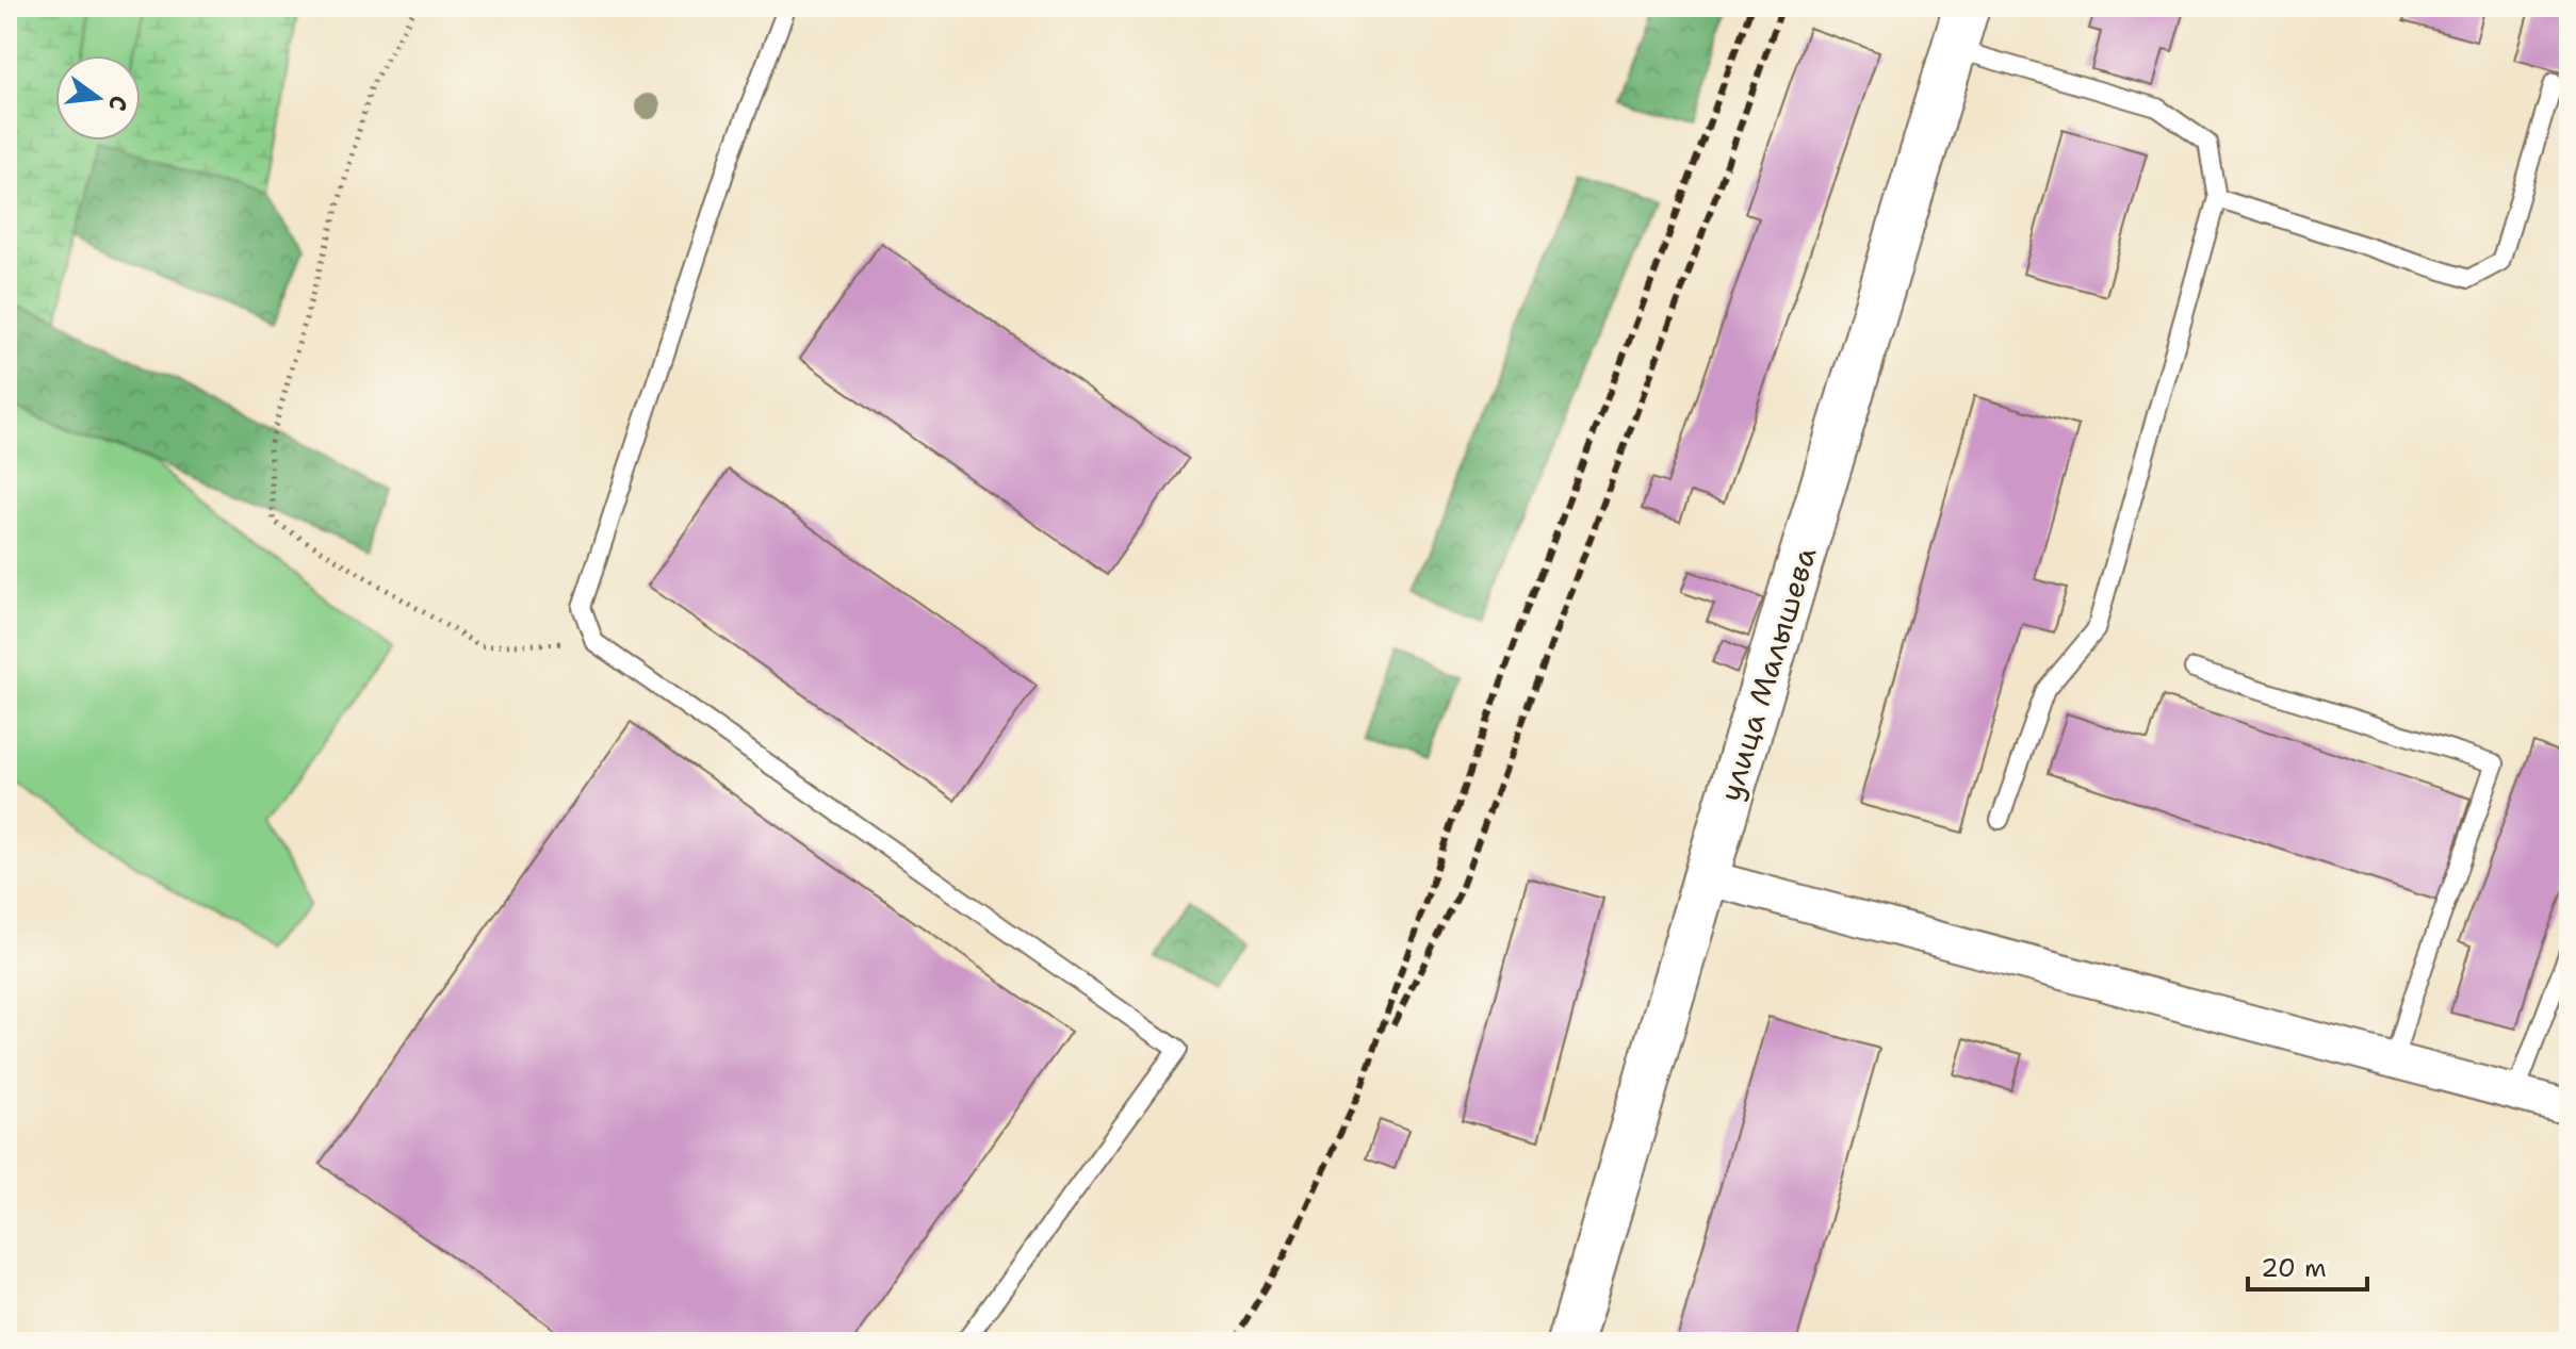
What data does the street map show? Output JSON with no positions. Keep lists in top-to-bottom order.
{
  "streets": {
    "street": ["улица Малышева"]
  },
  "scale_bar": "20 m",
  "north": "right"
}
